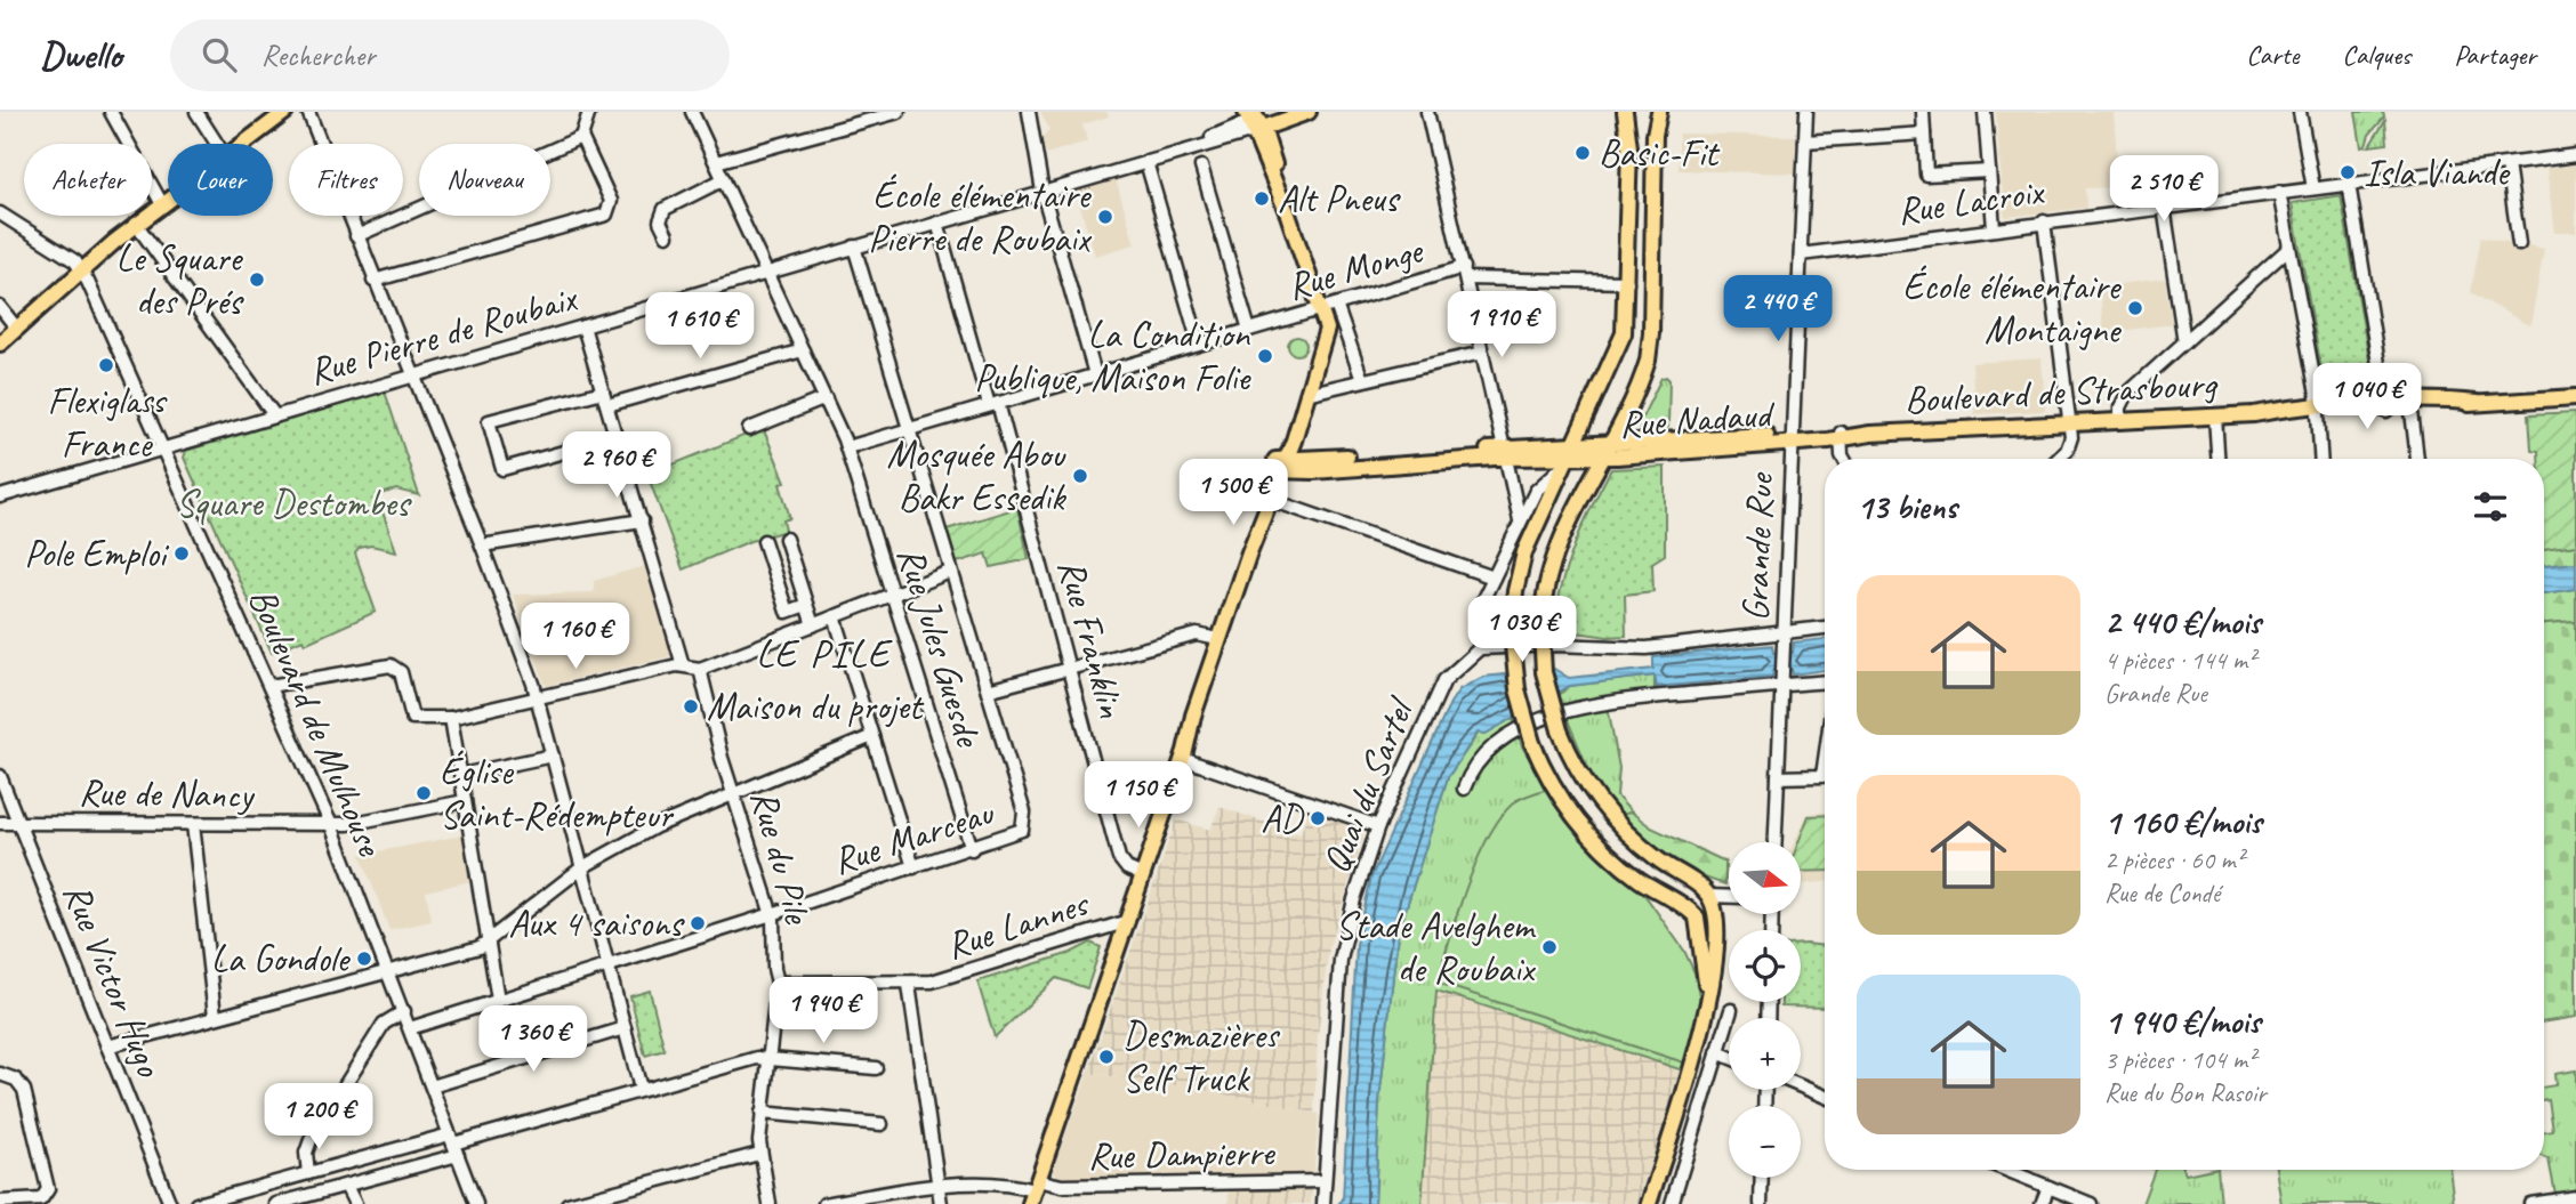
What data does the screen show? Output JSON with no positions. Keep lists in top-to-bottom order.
{
  "streets": {
    "main road": ["Rue Pierre de Roubaix", "Boulevard de Strasbourg", "Rue Nadaud"],
    "street": [
      "Rue Lacroix",
      "Rue Monge",
      "Grande Rue",
      "Rue Franklin",
      "Rue Jules Guesde",
      "Boulevard de Mulhouse",
      "Quai du Sartel",
      "Rue de Nancy",
      "Rue Marceau",
      "Rue du Pile",
      "Rue Lannes",
      "Rue Victor Hugo",
      "Rue Dampierre"
    ]
  },
  "crossings": [
    ["Rue Lacroix", "Grande Rue"],
    ["Rue Monge", "Rue Franklin"],
    ["Rue Monge", "Rue Jules Guesde"],
    ["Rue Pierre de Roubaix", "Rue Franklin"],
    ["Rue Pierre de Roubaix", "Rue Jules Guesde"],
    ["Rue Pierre de Roubaix", "Boulevard de Mulhouse"],
    ["Boulevard de Strasbourg", "Rue Nadaud"],
    ["Boulevard de Strasbourg", "Grande Rue"],
    ["Rue Nadaud", "Grande Rue"],
    ["Rue Jules Guesde", "Rue Marceau"],
    ["Boulevard de Mulhouse", "Rue de Nancy"],
    ["Boulevard de Mulhouse", "Rue Marceau"],
    ["Quai du Sartel", "Rue Dampierre"],
    ["Rue de Nancy", "Rue Victor Hugo"],
    ["Rue Marceau", "Rue du Pile"],
    ["Rue du Pile", "Rue Lannes"]
  ],
  "districts": ["LE PILE"],
  "parks": ["Square Destombes"],
  "places": [
    "Basic-Fit",
    "Isla Viande",
    "Alt Pneus",
    "École élémentaire Pierre de Roubaix",
    "Le Square des Prés",
    "École élémentaire Montaigne",
    "La Condition Publique, Maison Folie",
    "Flexiglass France",
    "Mosquée Abou Bakr Essedik",
    "Pole Emploi",
    "Maison du projet",
    "Église Saint-Rédempteur",
    "AD",
    "Aux 4 saisons",
    "Stade Avelghem de Roubaix",
    "La Gondole",
    "Desmazières Self Truck"
  ],
  "north": "right",
  "page": {
    "header": "Dwello",
    "search": "Rechercher",
    "nav": ["Carte", "Calques", "Partager"],
    "chip": [
      "Acheter",
      "Louer",
      "Filtres",
      "Nouveau"
    ],
    "price": [
      "2 510 €",
      "2 440 €",
      "1 910 €",
      "1 610 €",
      "1 040 €",
      "2 960 €",
      "1 500 €",
      "1 030 €",
      "1 160 €",
      "1 150 €",
      "1 940 €",
      "1 360 €",
      "1 200 €"
    ],
    "heading": "13 biens",
    "list": [
      {
        "name": "2 440 €/mois",
        "note": "4 pièces · 144 m² · Grande Rue"
      },
      {
        "name": "1 160 €/mois",
        "note": "2 pièces · 60 m² · Rue de Condé"
      },
      {
        "name": "1 940 €/mois",
        "note": "3 pièces · 104 m² · Rue du Bon Rasoir"
      }
    ],
    "map_buttons": ["+", "−"]
  }
}
